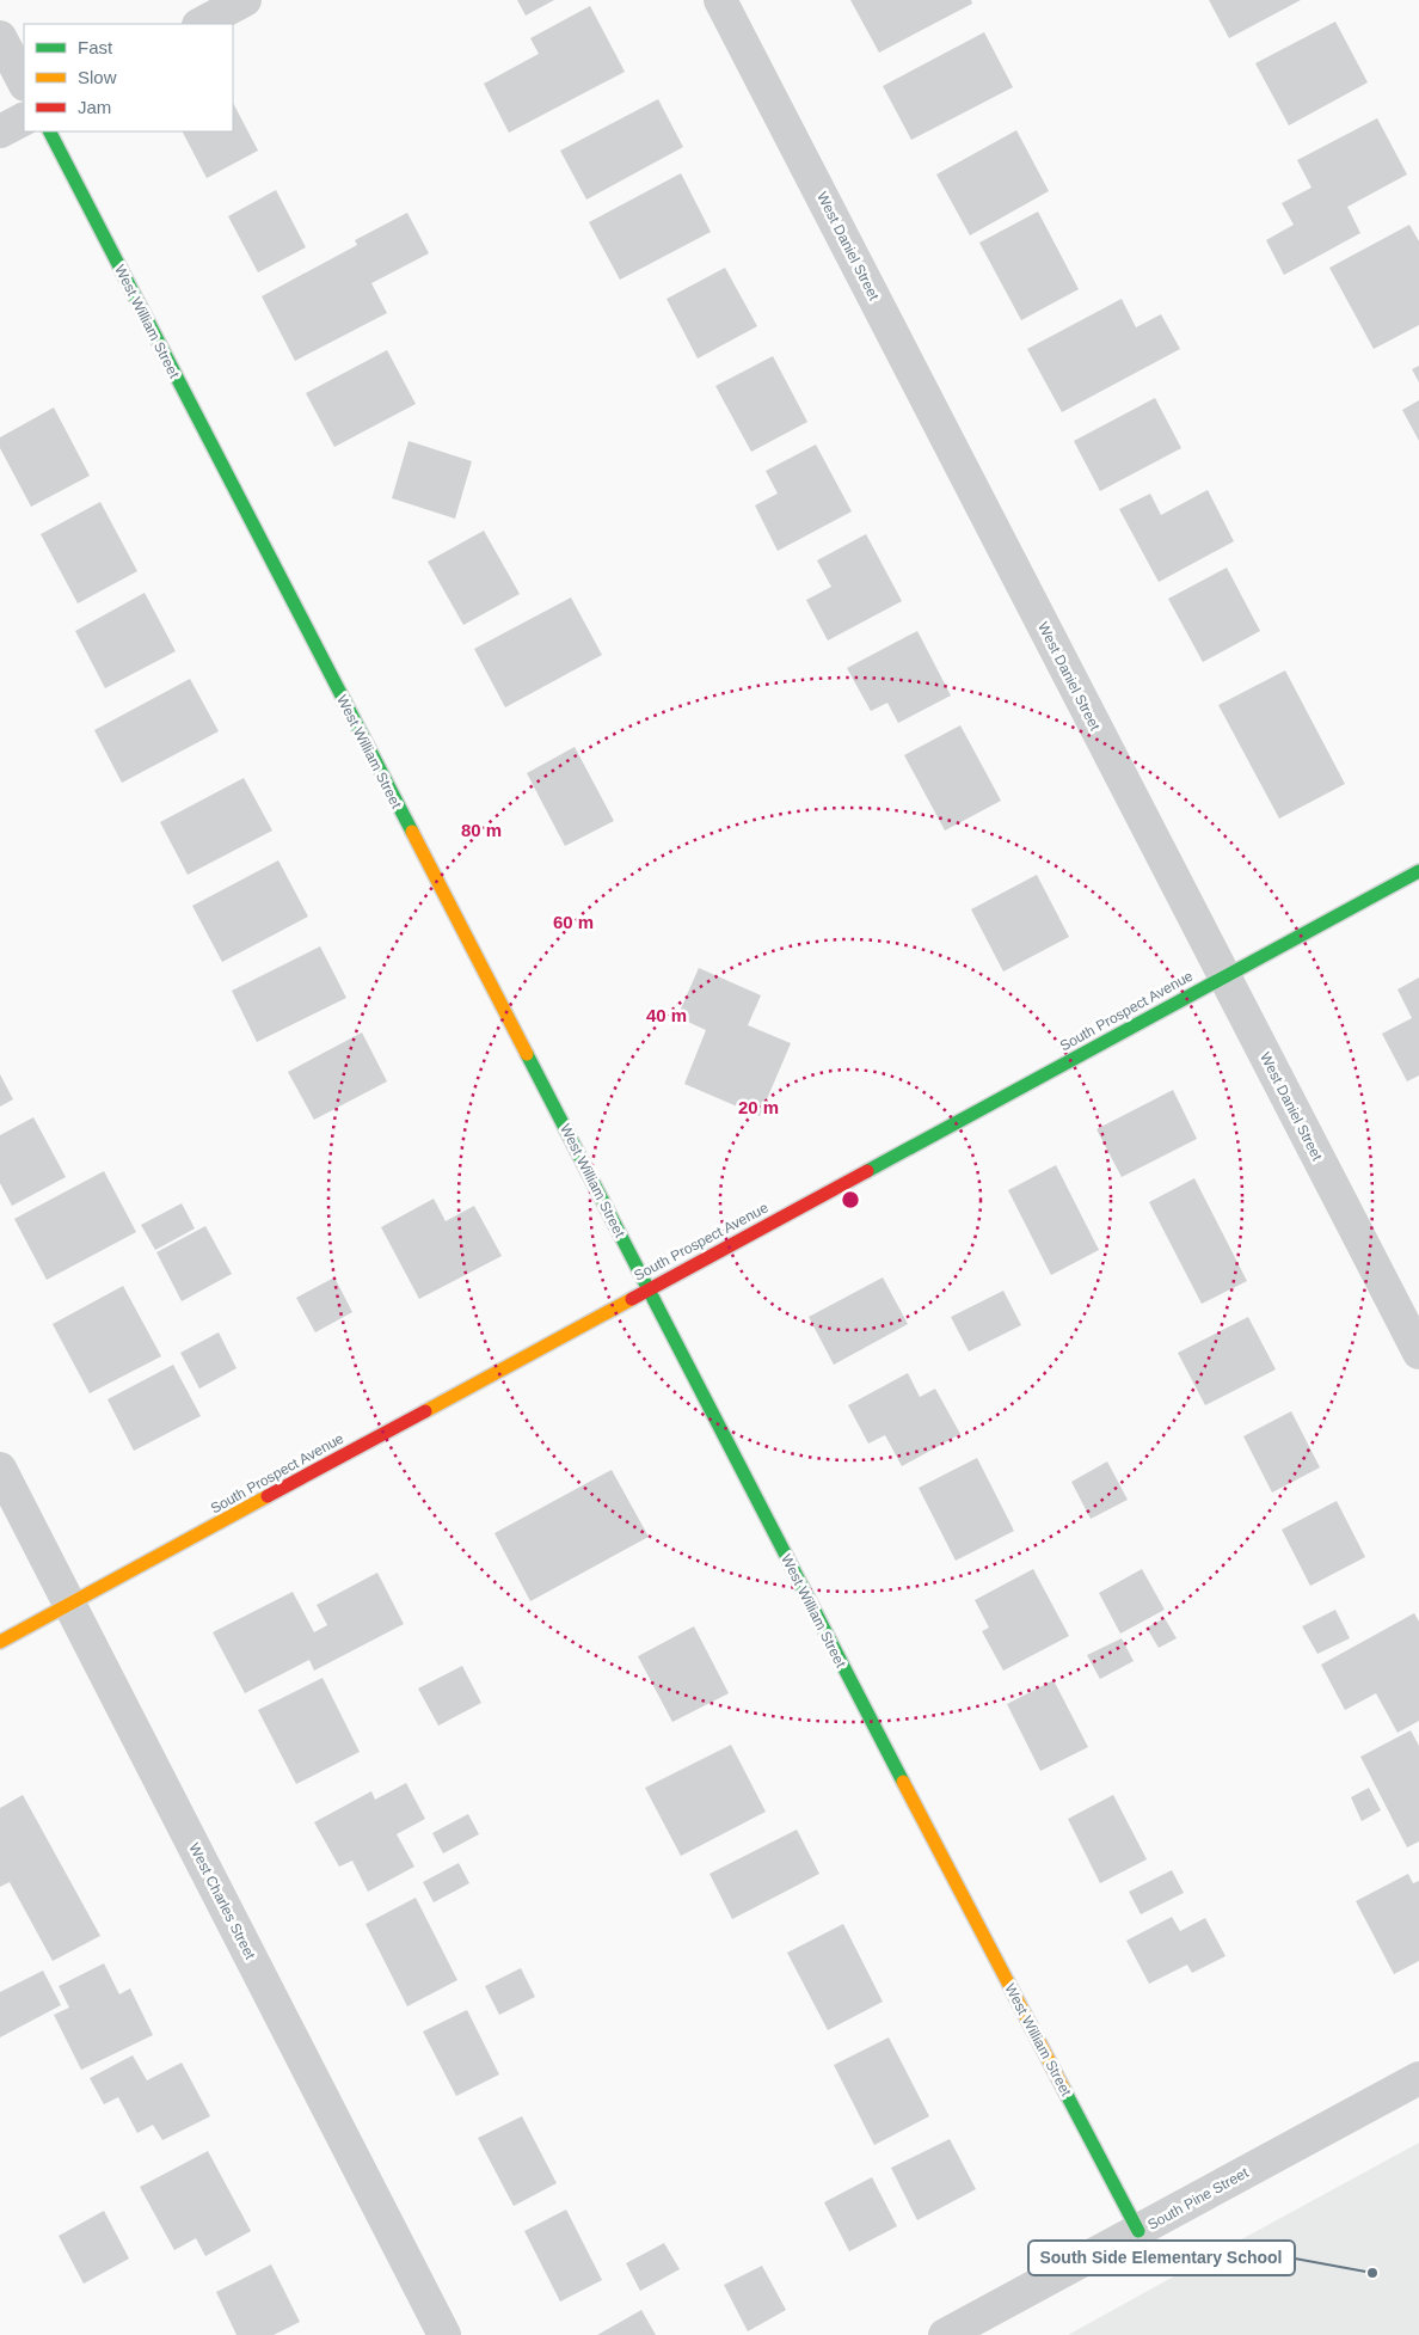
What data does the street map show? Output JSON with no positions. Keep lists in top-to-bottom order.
{
  "streets": {
    "street": [
      "West Daniel Street",
      "West William Street",
      "South Prospect Avenue",
      "West Charles Street",
      "South Pine Street"
    ]
  },
  "crossings": [
    ["West Daniel Street", "South Prospect Avenue"],
    ["West William Street", "South Prospect Avenue"],
    ["West William Street", "South Pine Street"],
    ["South Prospect Avenue", "West Charles Street"]
  ],
  "places": ["South Side Elementary School"],
  "legend": ["Fast", "Slow", "Jam"],
  "rings": [
    "80 m",
    "60 m",
    "40 m",
    "20 m"
  ]
}
